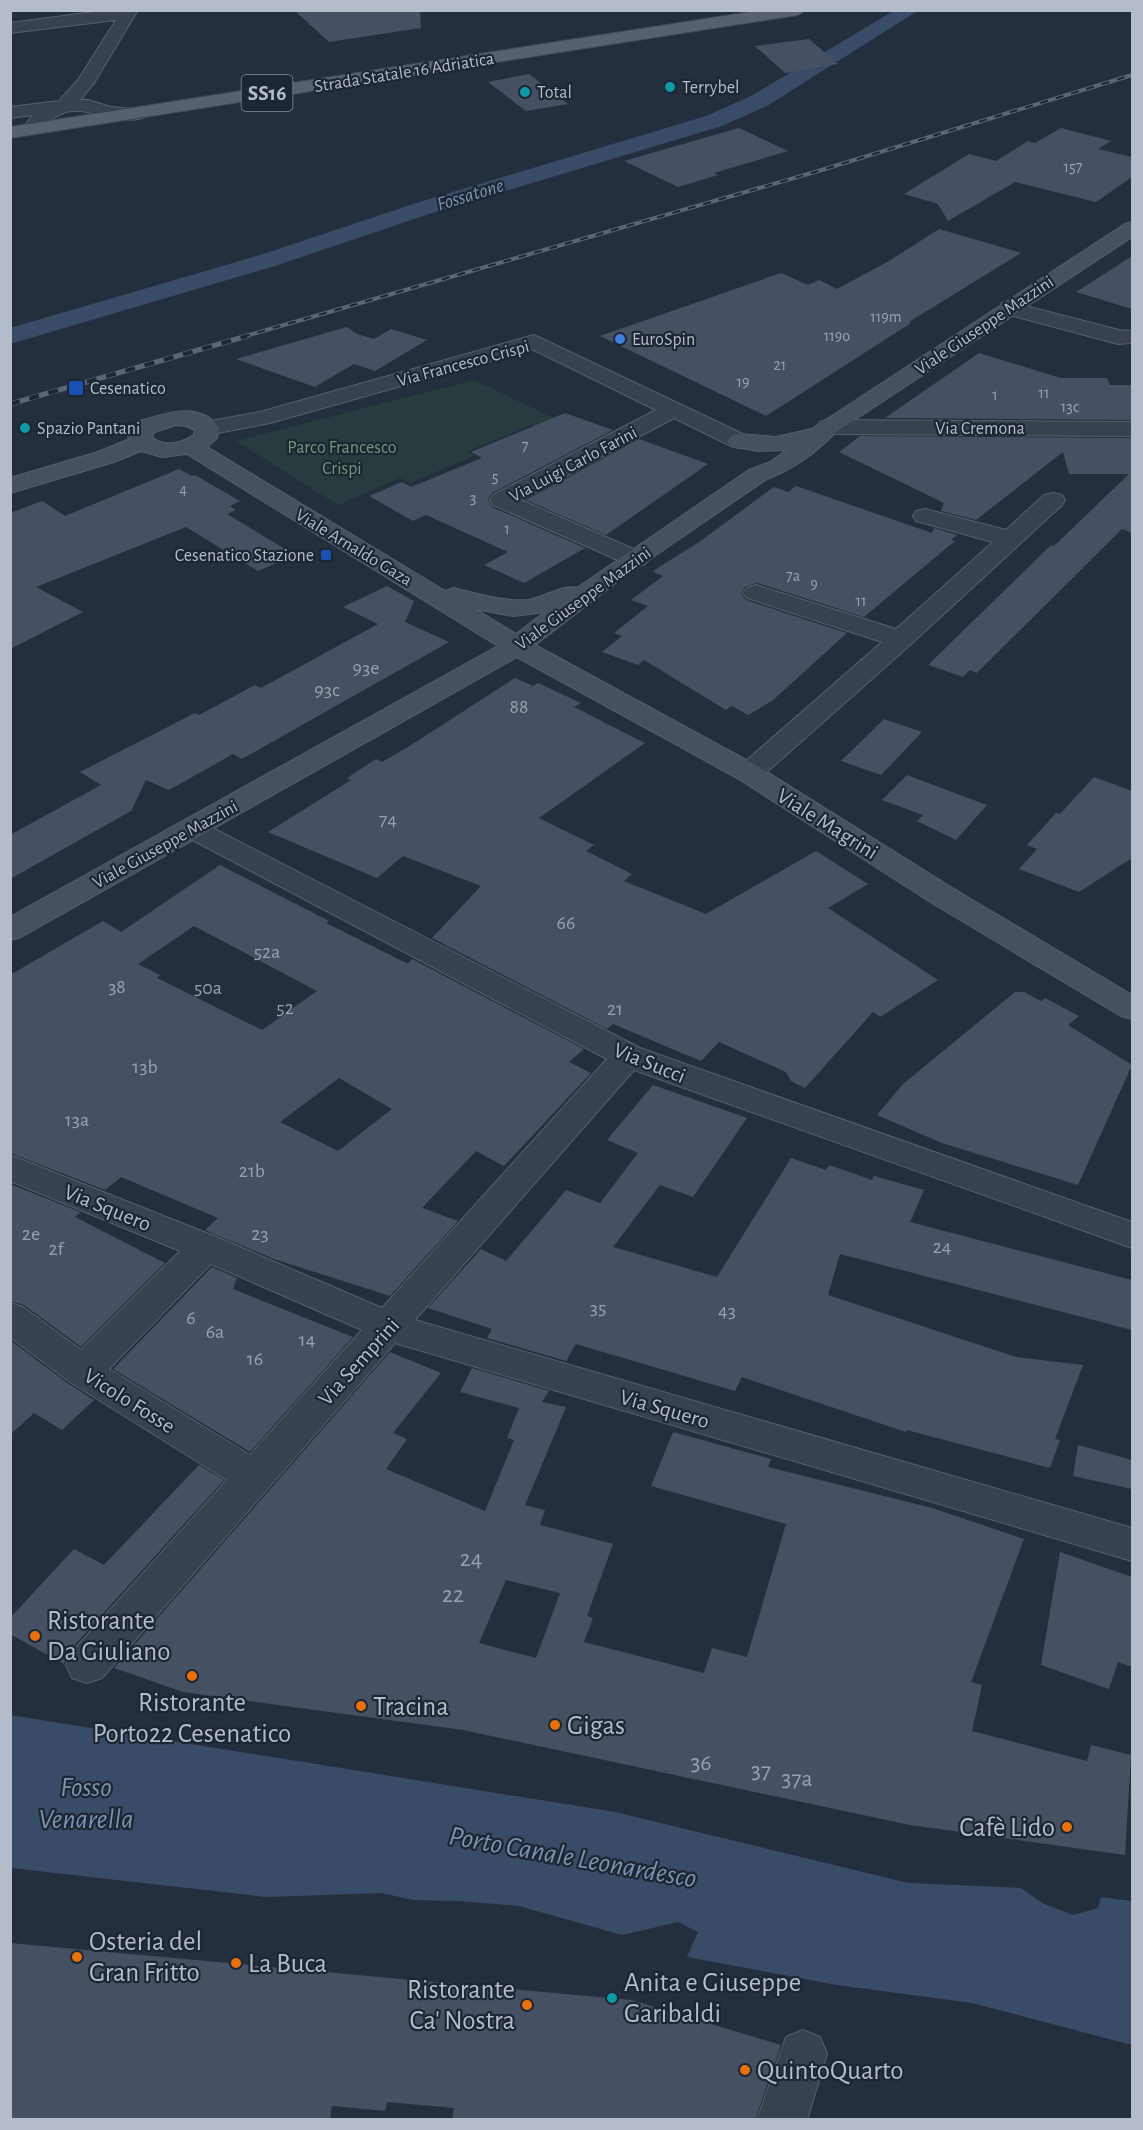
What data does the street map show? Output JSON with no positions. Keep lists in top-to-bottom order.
{
  "streets": {
    "main road": ["Strada Statale 16 Adriatica", "SS16"],
    "street": [
      "Viale Giuseppe Mazzini",
      "Via Francesco Crispi",
      "Via Cremona",
      "Via Luigi Carlo Farini",
      "Viale Arnaldo Gaza",
      "Viale Magrini",
      "Via Succi",
      "Via Squero",
      "Via Semprini",
      "Vicolo Fosse"
    ]
  },
  "crossings": [
    ["Viale Giuseppe Mazzini", "Via Francesco Crispi"],
    ["Viale Giuseppe Mazzini", "Via Cremona"],
    ["Viale Giuseppe Mazzini", "Via Luigi Carlo Farini"],
    ["Viale Giuseppe Mazzini", "Viale Arnaldo Gaza"],
    ["Viale Giuseppe Mazzini", "Viale Magrini"],
    ["Viale Giuseppe Mazzini", "Via Succi"],
    ["Via Francesco Crispi", "Via Cremona"],
    ["Via Francesco Crispi", "Via Luigi Carlo Farini"],
    ["Via Francesco Crispi", "Viale Arnaldo Gaza"],
    ["Viale Arnaldo Gaza", "Viale Magrini"],
    ["Via Succi", "Via Semprini"],
    ["Via Squero", "Via Semprini"],
    ["Via Semprini", "Vicolo Fosse"]
  ],
  "water": ["Fossatone", "Fosso Venarella", "Porto Canale Leonardesco"],
  "parks": ["Parco Francesco Crispi"],
  "places": {
    "other": [
      "Terrybel",
      "Total",
      "EuroSpin",
      "Spazio Pantani",
      "Ristorante Da Giuliano",
      "Ristorante Porto22 Cesenatico",
      "Tracina",
      "Gigas",
      "Cafè Lido",
      "Osteria del Gran Fritto",
      "La Buca",
      "Anita e Giuseppe Garibaldi",
      "Ristorante Ca' Nostra",
      "QuintoQuarto"
    ],
    "transit": ["Cesenatico", "Cesenatico Stazione"]
  },
  "house_numbers": [
    "157",
    "119m",
    "119o",
    "21",
    "19",
    "11",
    "1",
    "13c",
    "7",
    "5",
    "4",
    "3",
    "1",
    "7a",
    "9",
    "11",
    "93e",
    "93c",
    "88",
    "74",
    "66",
    "52a",
    "38",
    "50a",
    "52",
    "21",
    "13b",
    "13a",
    "21b",
    "2e",
    "23",
    "24",
    "2f",
    "35",
    "43",
    "6",
    "6a",
    "14",
    "16",
    "24",
    "22",
    "36",
    "37",
    "37a"
  ]
}
